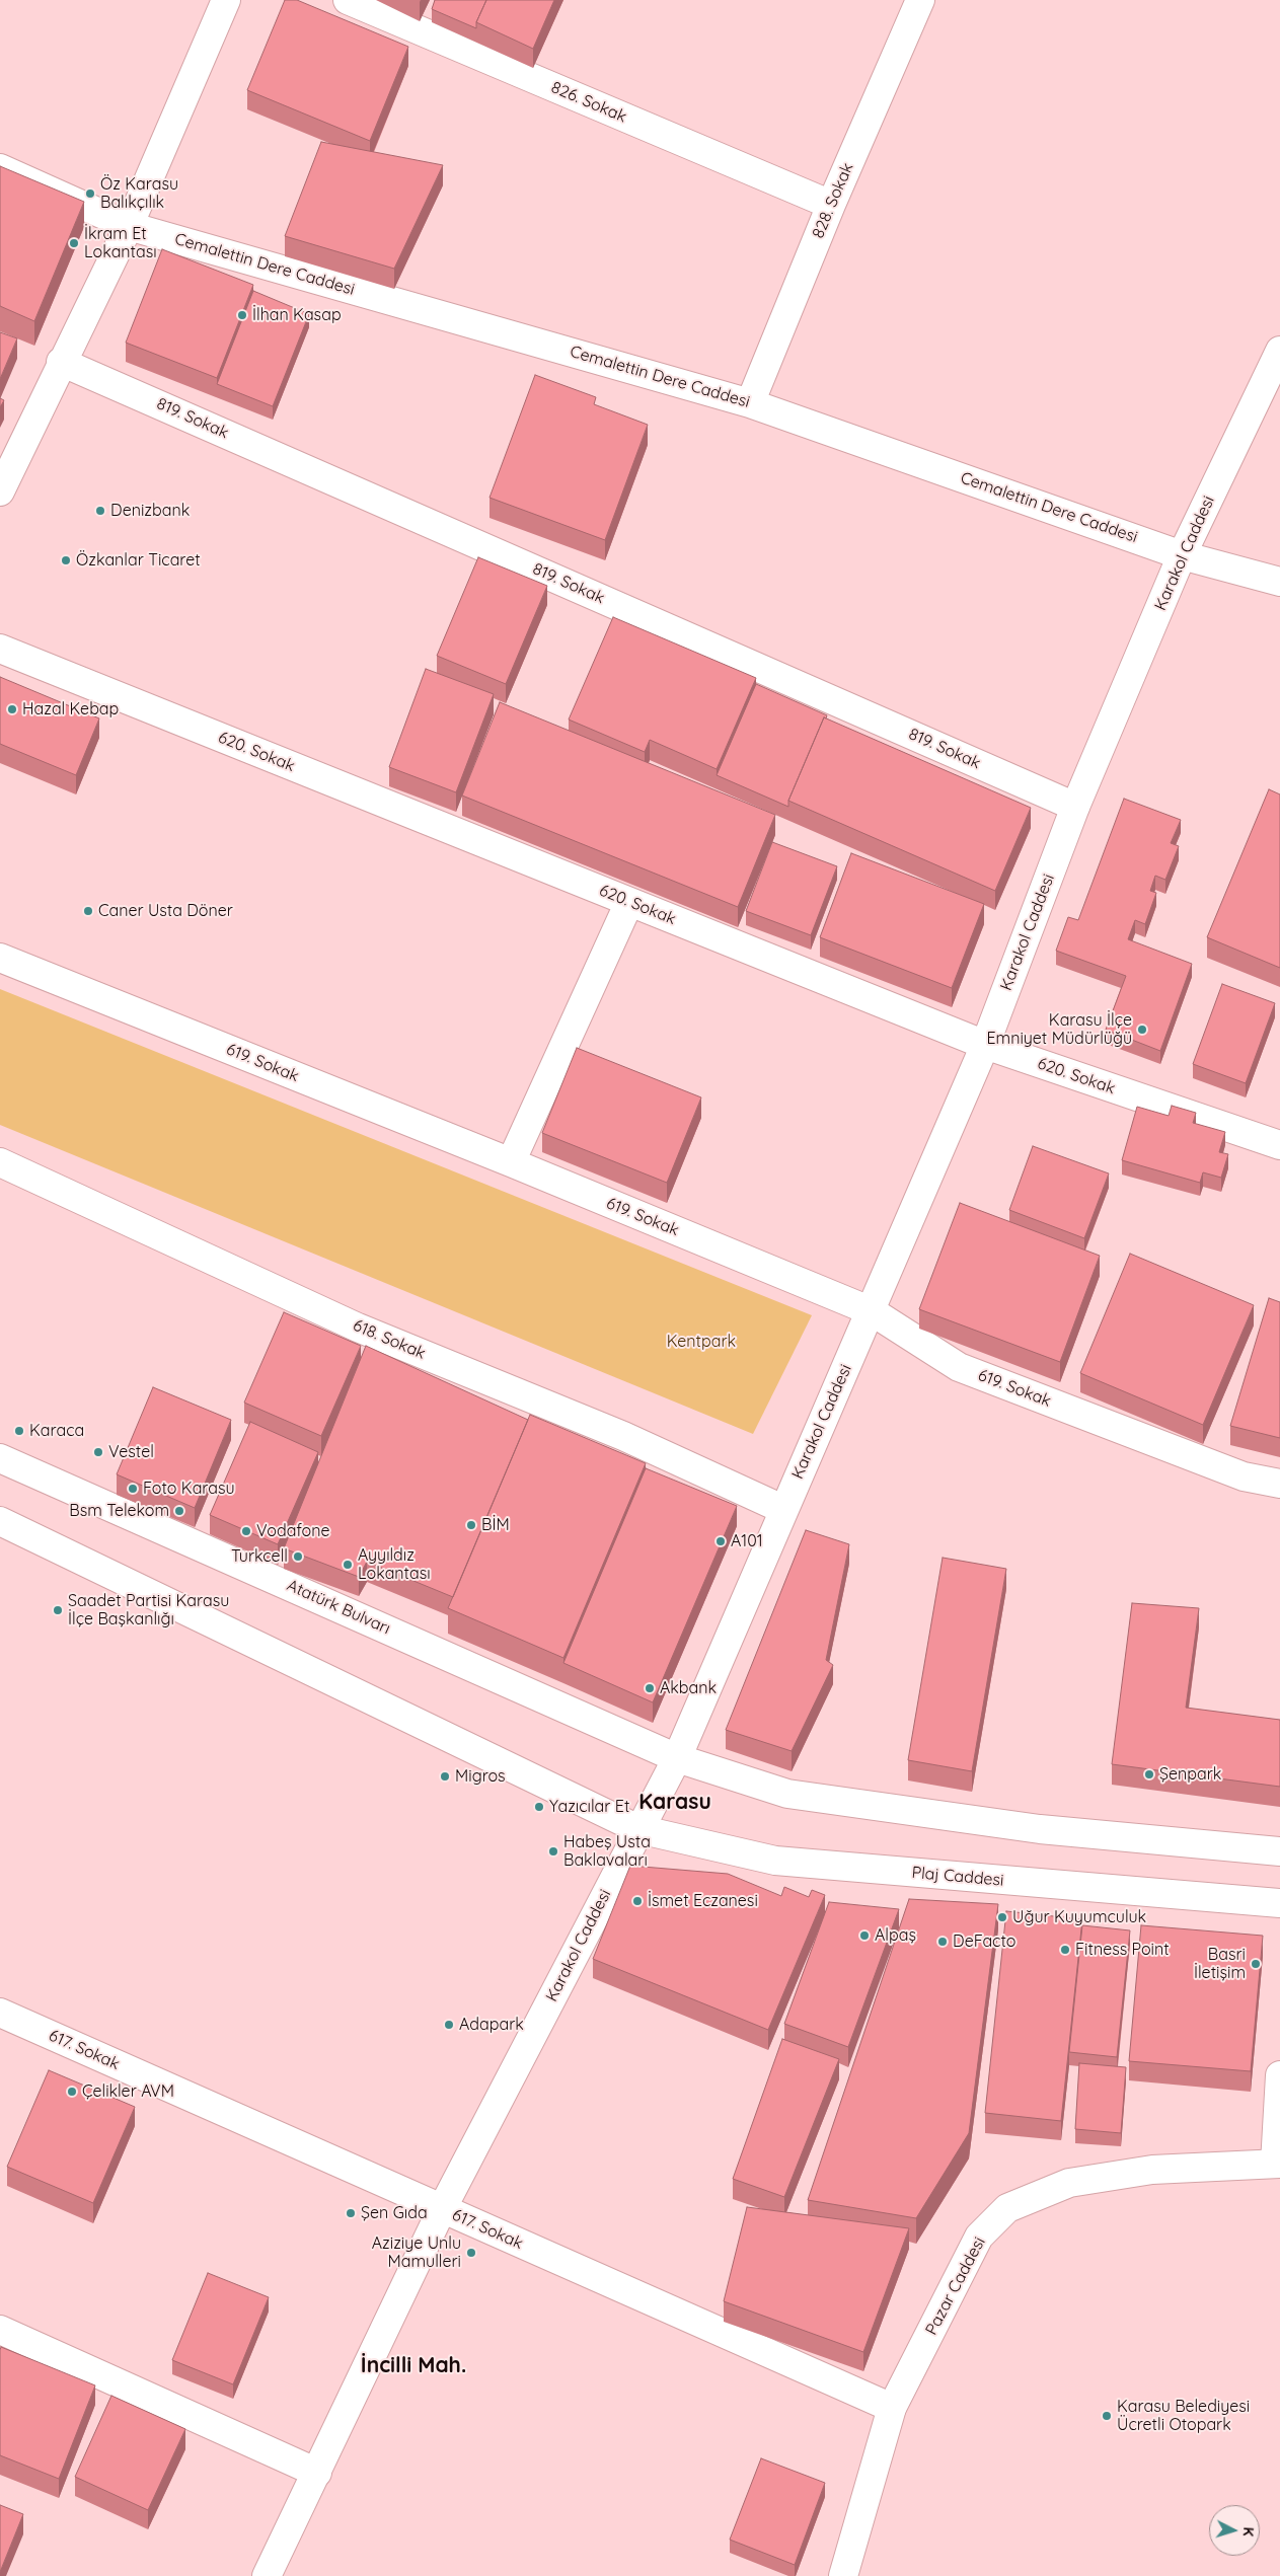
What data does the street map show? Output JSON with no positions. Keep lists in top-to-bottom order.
{
  "streets": {
    "street": [
      "826. Sokak",
      "828. Sokak",
      "Cemalettin Dere Caddesi",
      "819. Sokak",
      "Karakol Caddesi",
      "620. Sokak",
      "619. Sokak",
      "618. Sokak",
      "Atatürk Bulvarı",
      "Plaj Caddesi",
      "617. Sokak",
      "Pazar Caddesi"
    ]
  },
  "crossings": [
    ["826. Sokak", "828. Sokak"],
    ["828. Sokak", "Cemalettin Dere Caddesi"],
    ["Cemalettin Dere Caddesi", "Karakol Caddesi"],
    ["819. Sokak", "Karakol Caddesi"],
    ["Karakol Caddesi", "620. Sokak"],
    ["Karakol Caddesi", "619. Sokak"],
    ["Karakol Caddesi", "618. Sokak"],
    ["Karakol Caddesi", "Atatürk Bulvarı"],
    ["Karakol Caddesi", "Plaj Caddesi"],
    ["Karakol Caddesi", "617. Sokak"],
    ["617. Sokak", "Pazar Caddesi"]
  ],
  "districts": ["Karasu", "İncilli Mah."],
  "parks": ["Kentpark"],
  "places": [
    "Öz Karasu Balıkçılık",
    "İkram Et Lokantası",
    "İlhan Kasap",
    "Denizbank",
    "Özkanlar Ticaret",
    "Hazal Kebap",
    "Caner Usta Döner",
    "Karasu İlçe Emniyet Müdürlüğü",
    "Karaca",
    "Vestel",
    "Foto Karasu",
    "Bsm Telekom",
    "BİM",
    "Vodafone",
    "A101",
    "Turkcell",
    "Ayyıldız Lokantası",
    "Saadet Partisi Karasu İlçe Başkanlığı",
    "Akbank",
    "Şenpark",
    "Migros",
    "Yazıcılar Et",
    "Habeş Usta Baklavaları",
    "İsmet Eczanesi",
    "Uğur Kuyumculuk",
    "Alpaş",
    "DeFacto",
    "Fitness Point",
    "Basri İletişim",
    "Adapark",
    "Çelikler AVM",
    "Şen Gıda",
    "Aziziye Unlu Mamulleri",
    "Karasu Belediyesi Ücretli Otopark"
  ],
  "north": "right"
}
